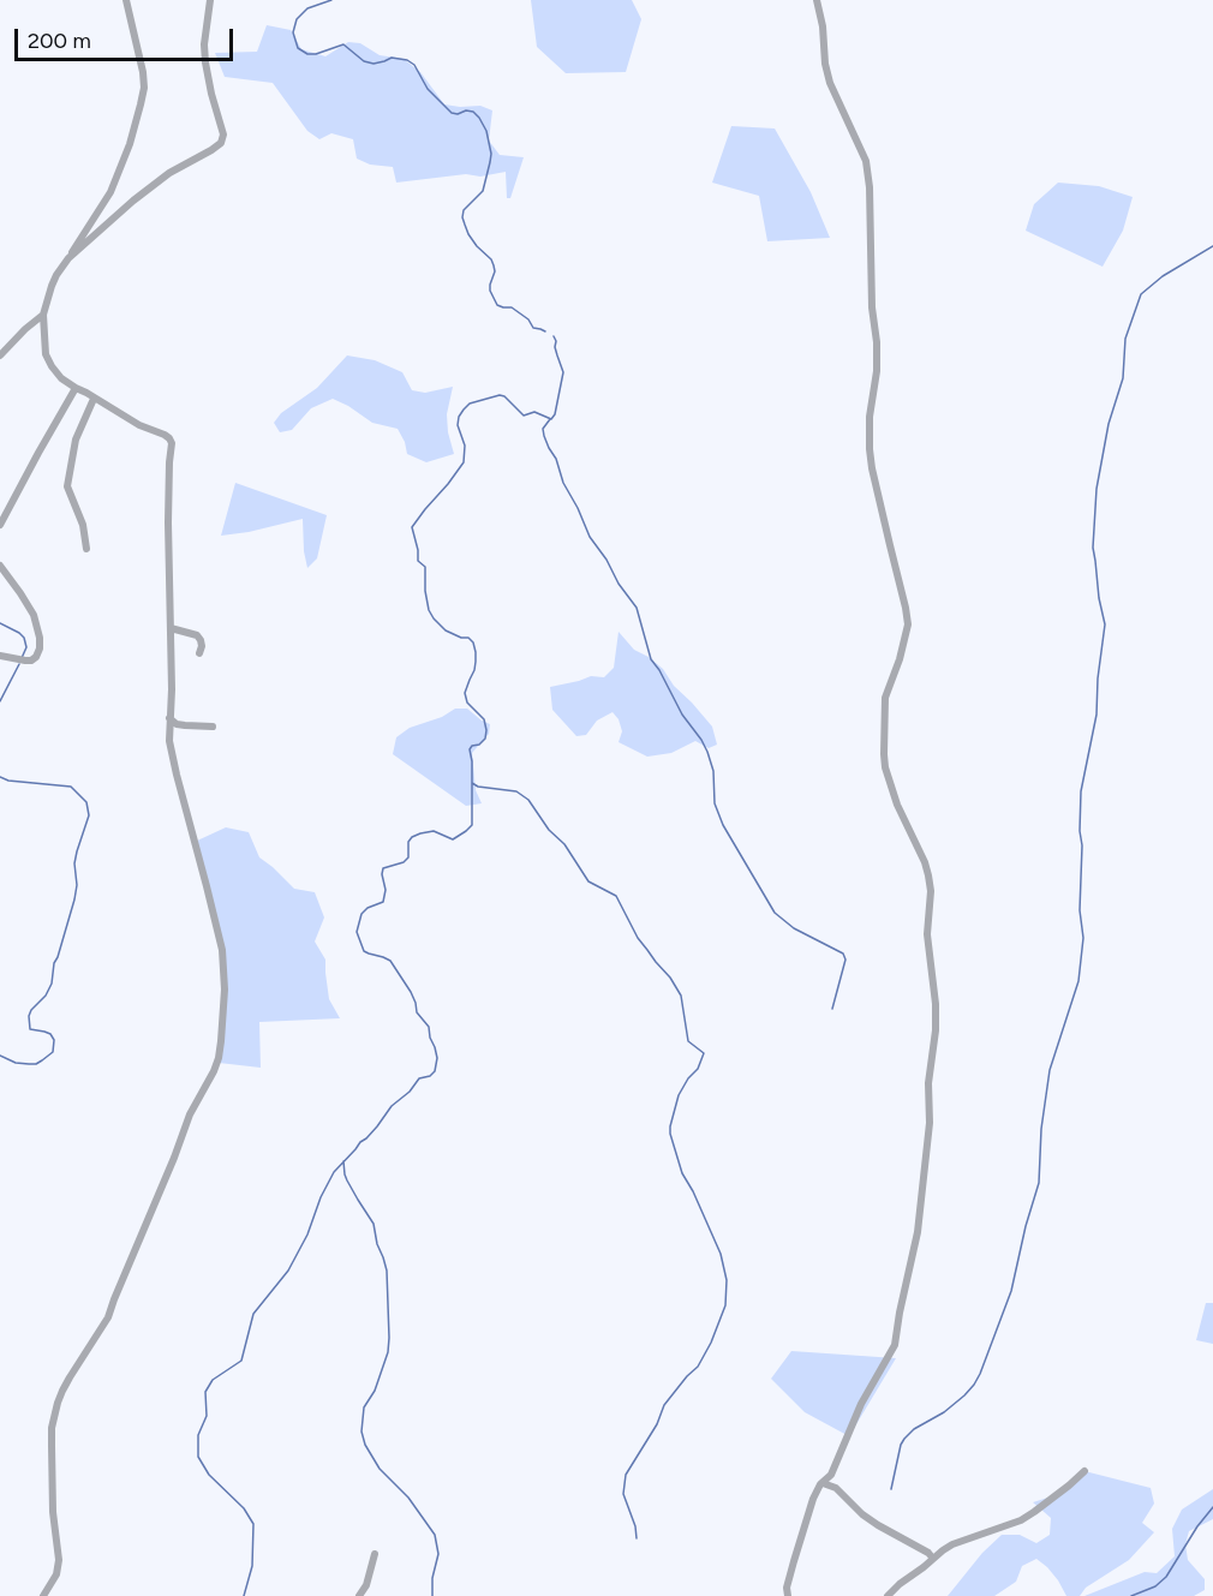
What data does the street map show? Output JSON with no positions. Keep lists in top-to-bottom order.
{
  "scale_bar": "200 m"
}
